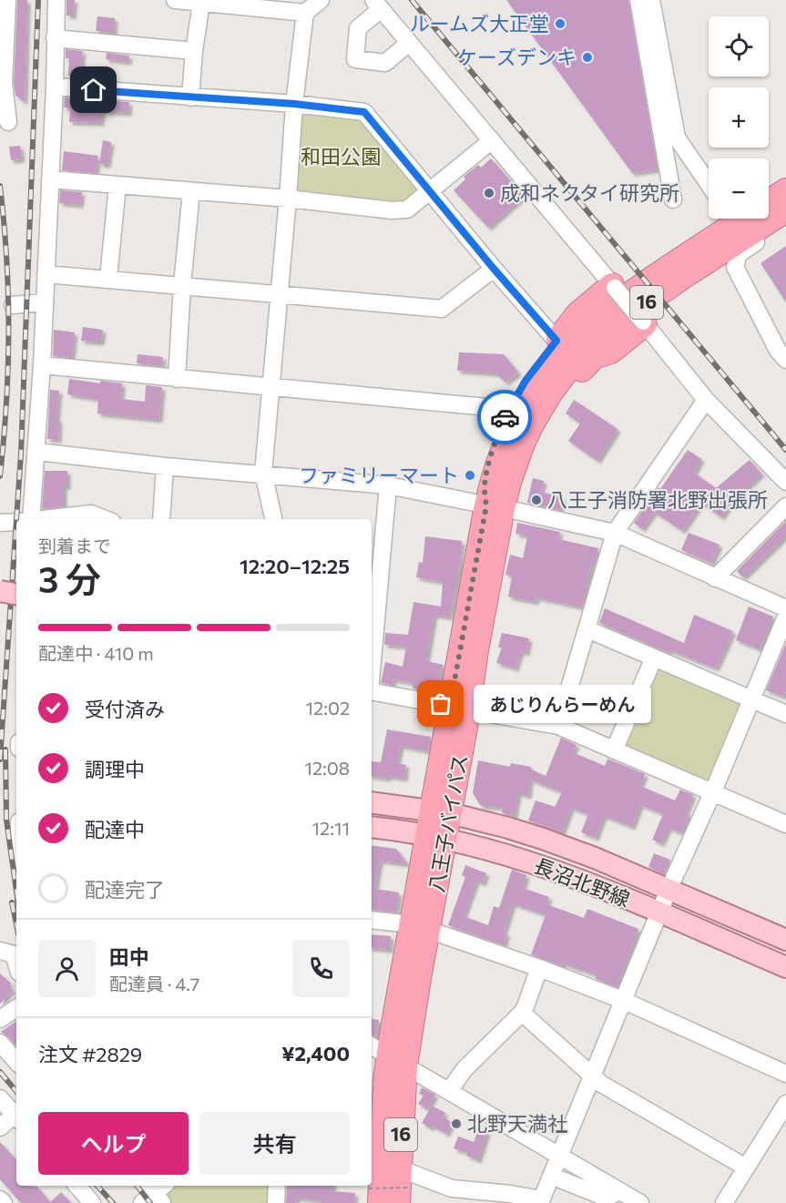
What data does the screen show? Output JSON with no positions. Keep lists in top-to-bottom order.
{
  "streets": {
    "highway": ["16", "八王子バイパス"],
    "main road": ["長沼北野線"]
  },
  "crossings": [
    ["八王子バイパス", "長沼北野線"]
  ],
  "parks": ["和田公園"],
  "places": [
    "ルームズ大正堂",
    "ケーズデンキ",
    "成和ネクタイ研究所",
    "ファミリーマート",
    "八王子消防署北野出張所",
    "あじりんらーめん",
    "北野天満社"
  ],
  "page": {
    "map_buttons": ["+", "−"],
    "heading": ["3 分", "到着まで", "12:20–12:25"],
    "panel": [
      "田中",
      "配達員 · 4.7",
      "注文 #2829",
      "¥2,400"
    ],
    "bar": "配達中 · 410 m",
    "list": [
      ["受付済み", "12:02"],
      ["調理中", "12:08"],
      ["配達中", "12:11"],
      "配達完了"
    ],
    "bubble": "あじりんらーめん",
    "buttons": ["ヘルプ", "共有"]
  }
}
